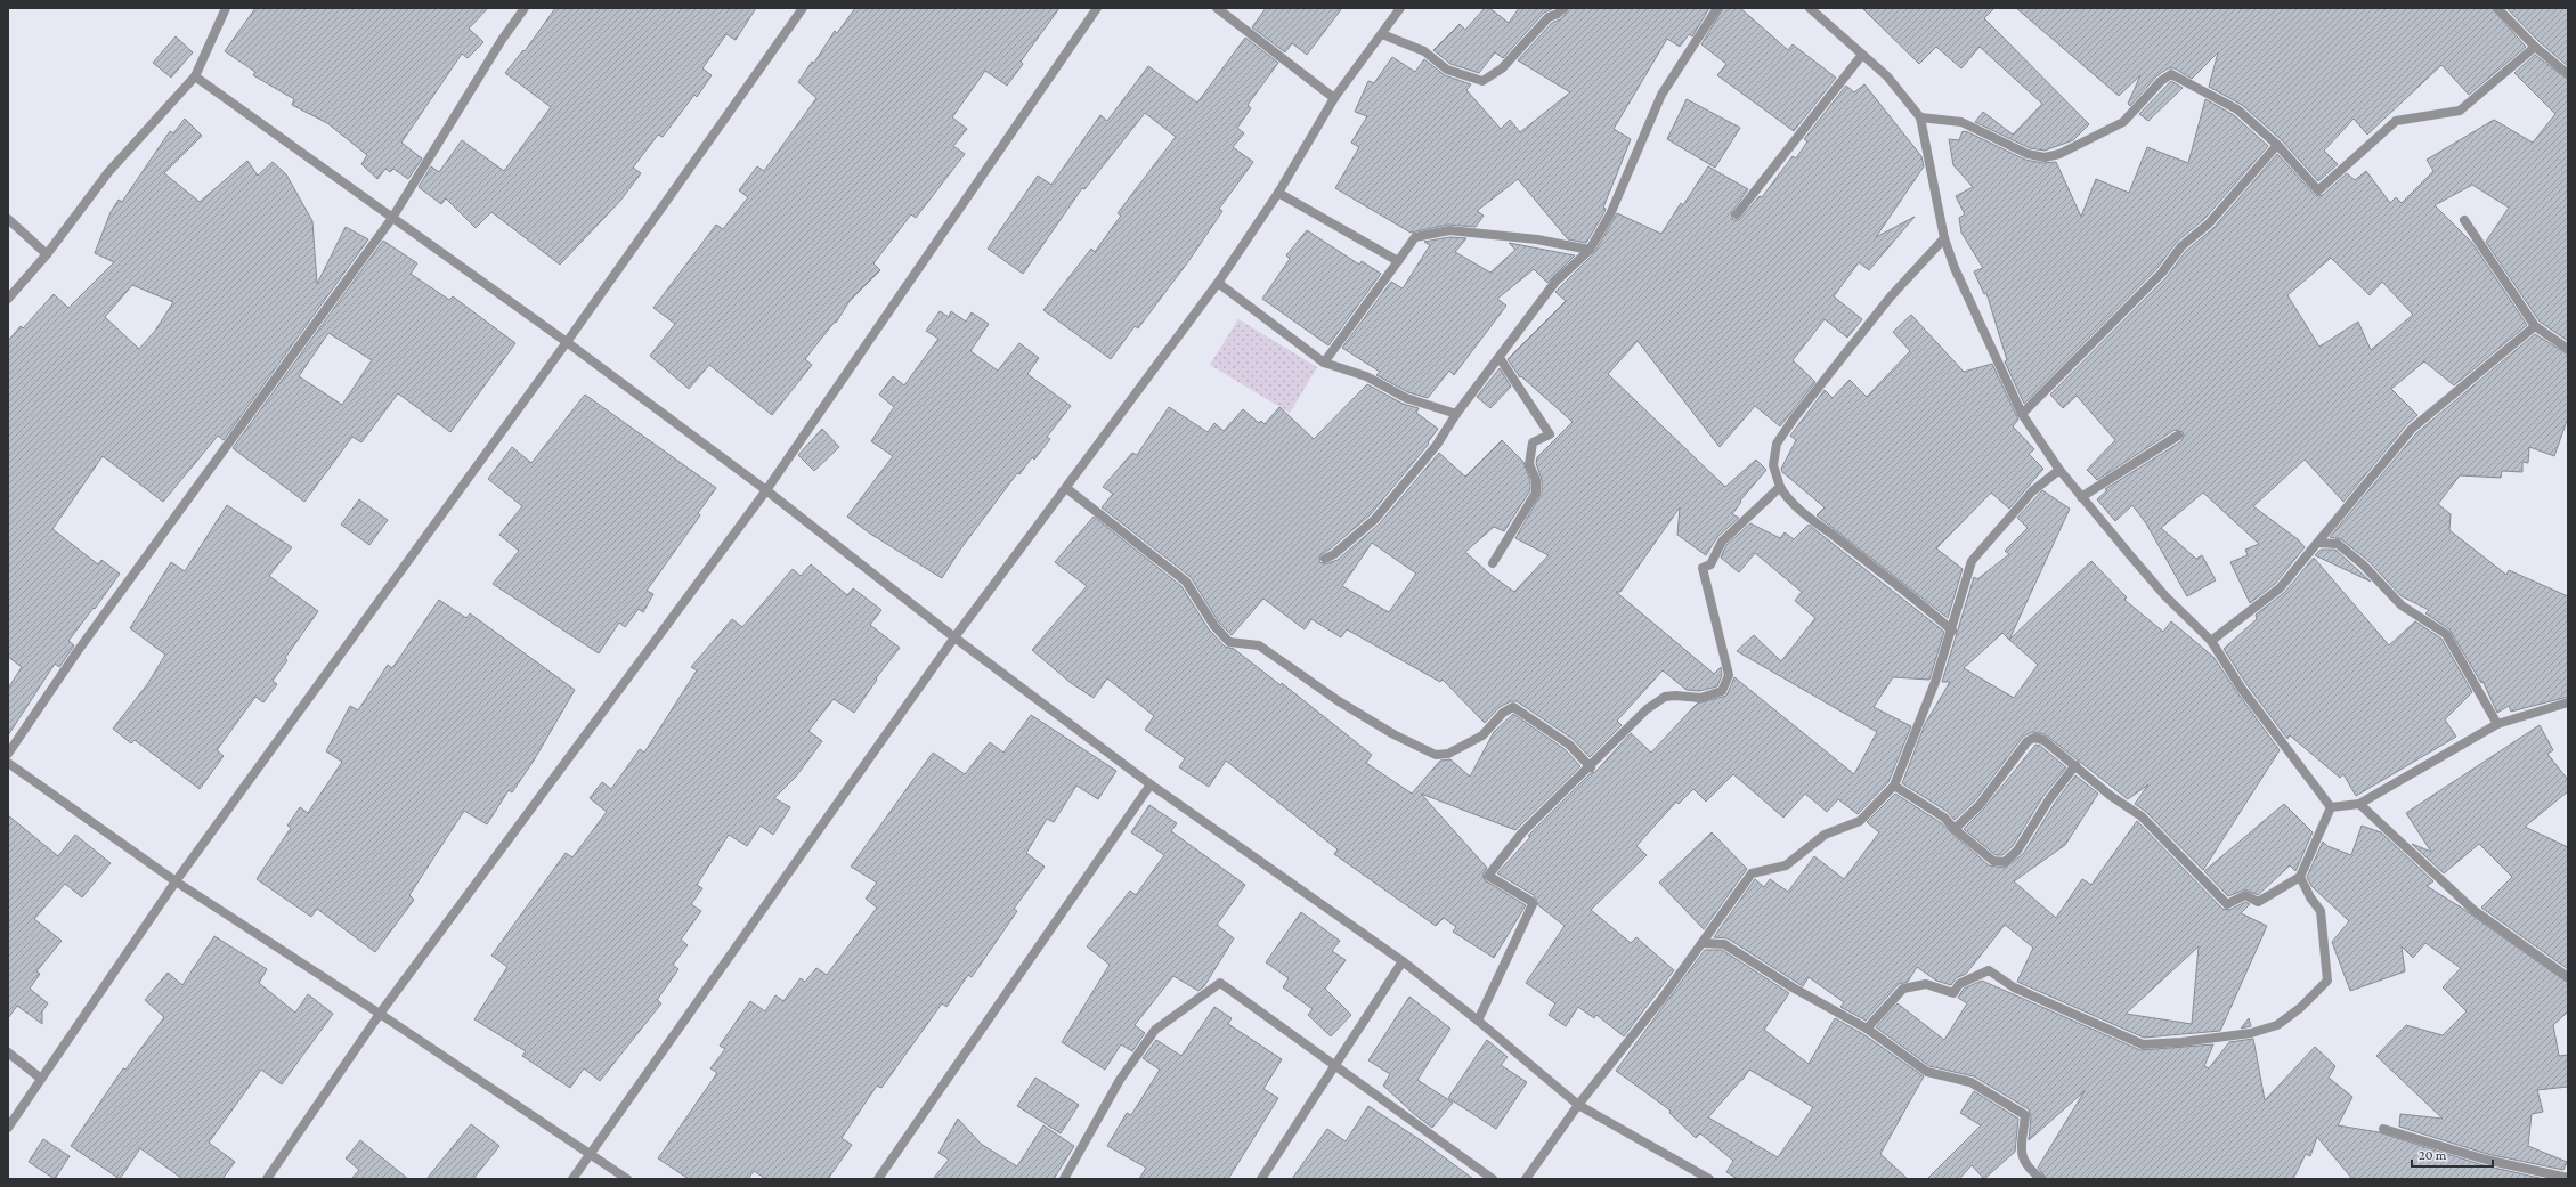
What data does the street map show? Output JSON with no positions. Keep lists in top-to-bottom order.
{
  "scale_bar": "20 m"
}
